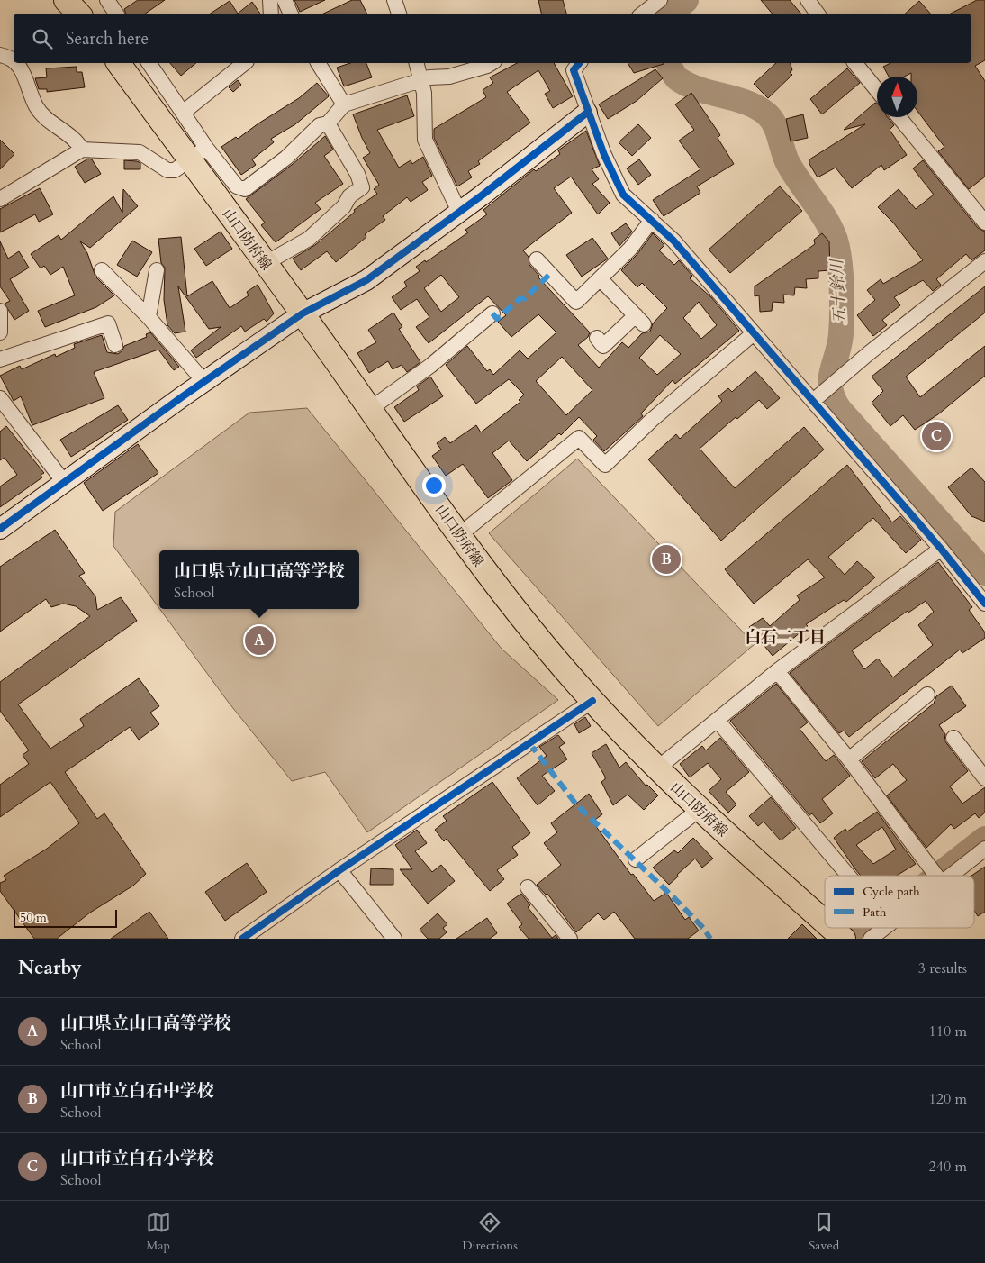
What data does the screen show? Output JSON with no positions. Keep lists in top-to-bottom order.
{
  "streets": {
    "main road": ["山口防府線"]
  },
  "districts": ["白石二丁目"],
  "water": ["五十鈴川"],
  "legend": ["Cycle path", "Path"],
  "scale_bar": "50 m",
  "north": "top",
  "page": {
    "search": "Search here",
    "pins": ["C", "B", "A"],
    "popup": ["山口県立山口高等学校", "School"],
    "scale": "50 m",
    "heading": ["Nearby", "3 results"],
    "list": [
      {
        "mark": "A",
        "name": "山口県立山口高等学校",
        "note": "School",
        "value": "110 m"
      },
      {
        "mark": "B",
        "name": "山口市立白石中学校",
        "note": "School",
        "value": "120 m"
      },
      {
        "mark": "C",
        "name": "山口市立白石小学校",
        "note": "School",
        "value": "240 m"
      }
    ],
    "nav": ["Map", "Directions", "Saved"]
  }
}
